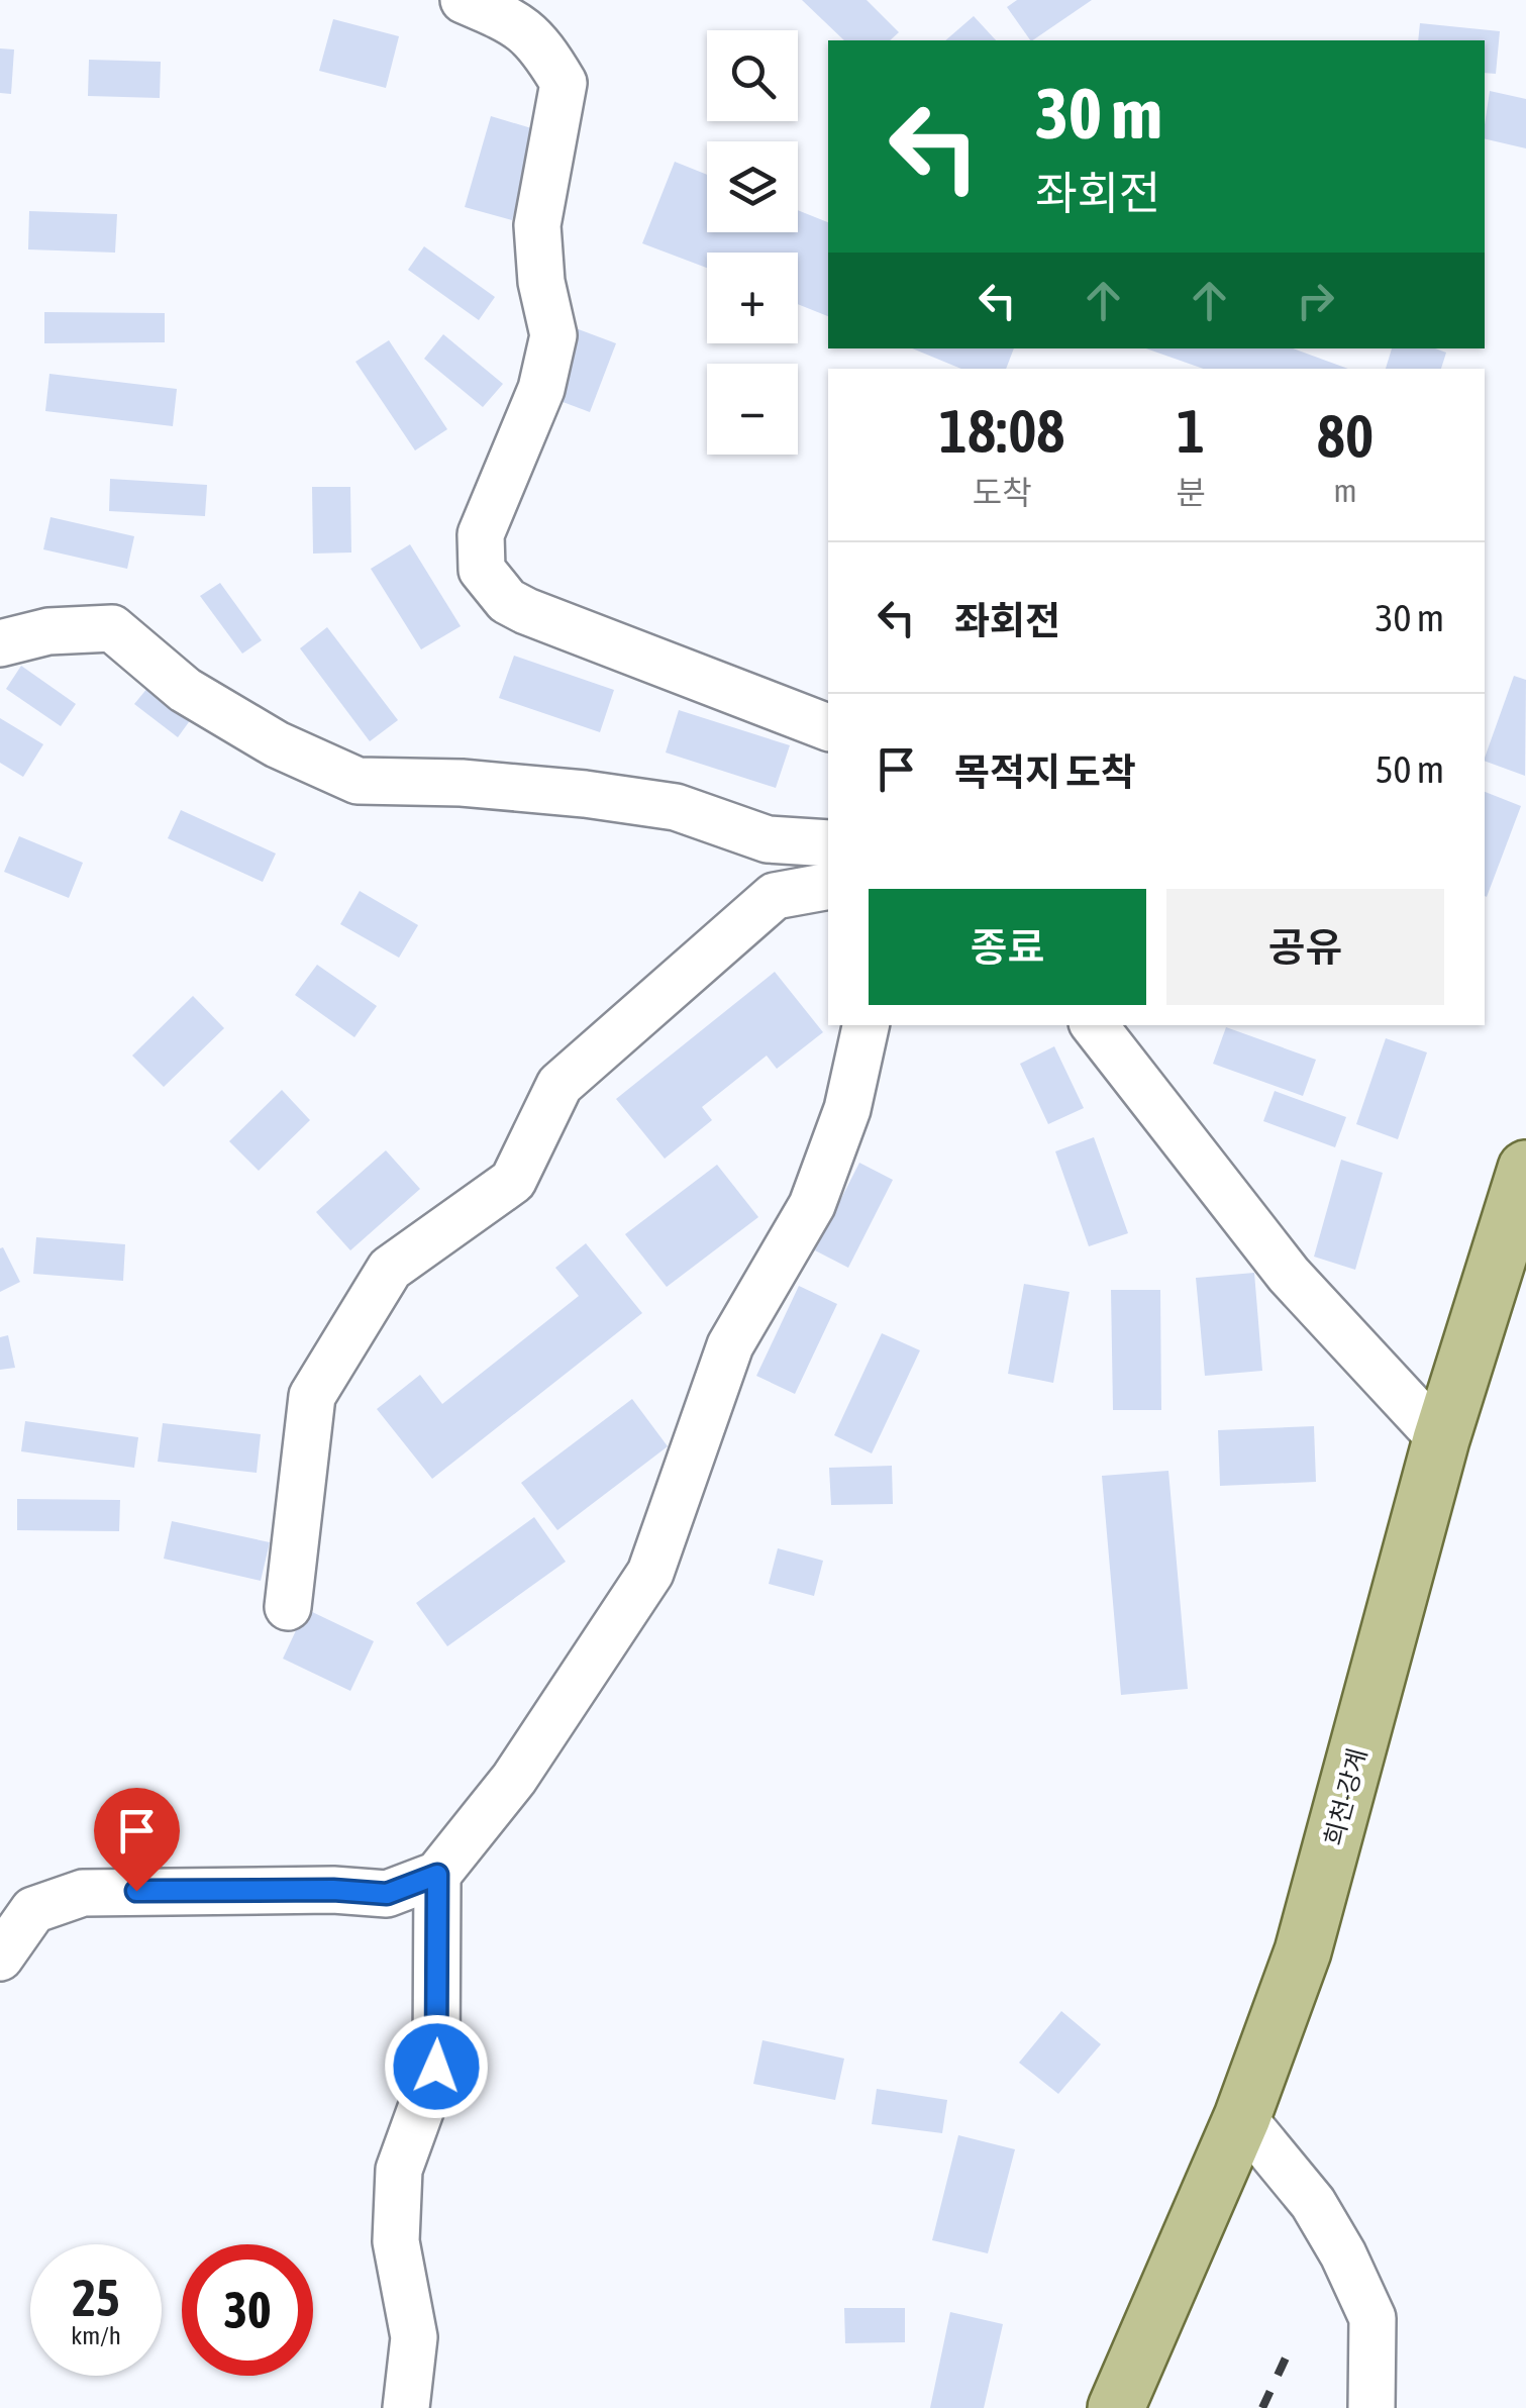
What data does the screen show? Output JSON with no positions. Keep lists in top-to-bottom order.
{
  "streets": {
    "main road": ["희천-강계"]
  },
  "page": {
    "map_buttons": ["+", "−"],
    "turn": ["30 m", "좌회전"],
    "eta": [
      "18:08",
      "도착",
      "1",
      "분",
      "80",
      "m"
    ],
    "list": [
      {
        "name": "좌회전",
        "value": "30 m"
      },
      {
        "name": "목적지 도착",
        "value": "50 m"
      }
    ],
    "buttons": ["종료", "공유"],
    "speed": "25 km/h",
    "limit": "30"
  }
}
